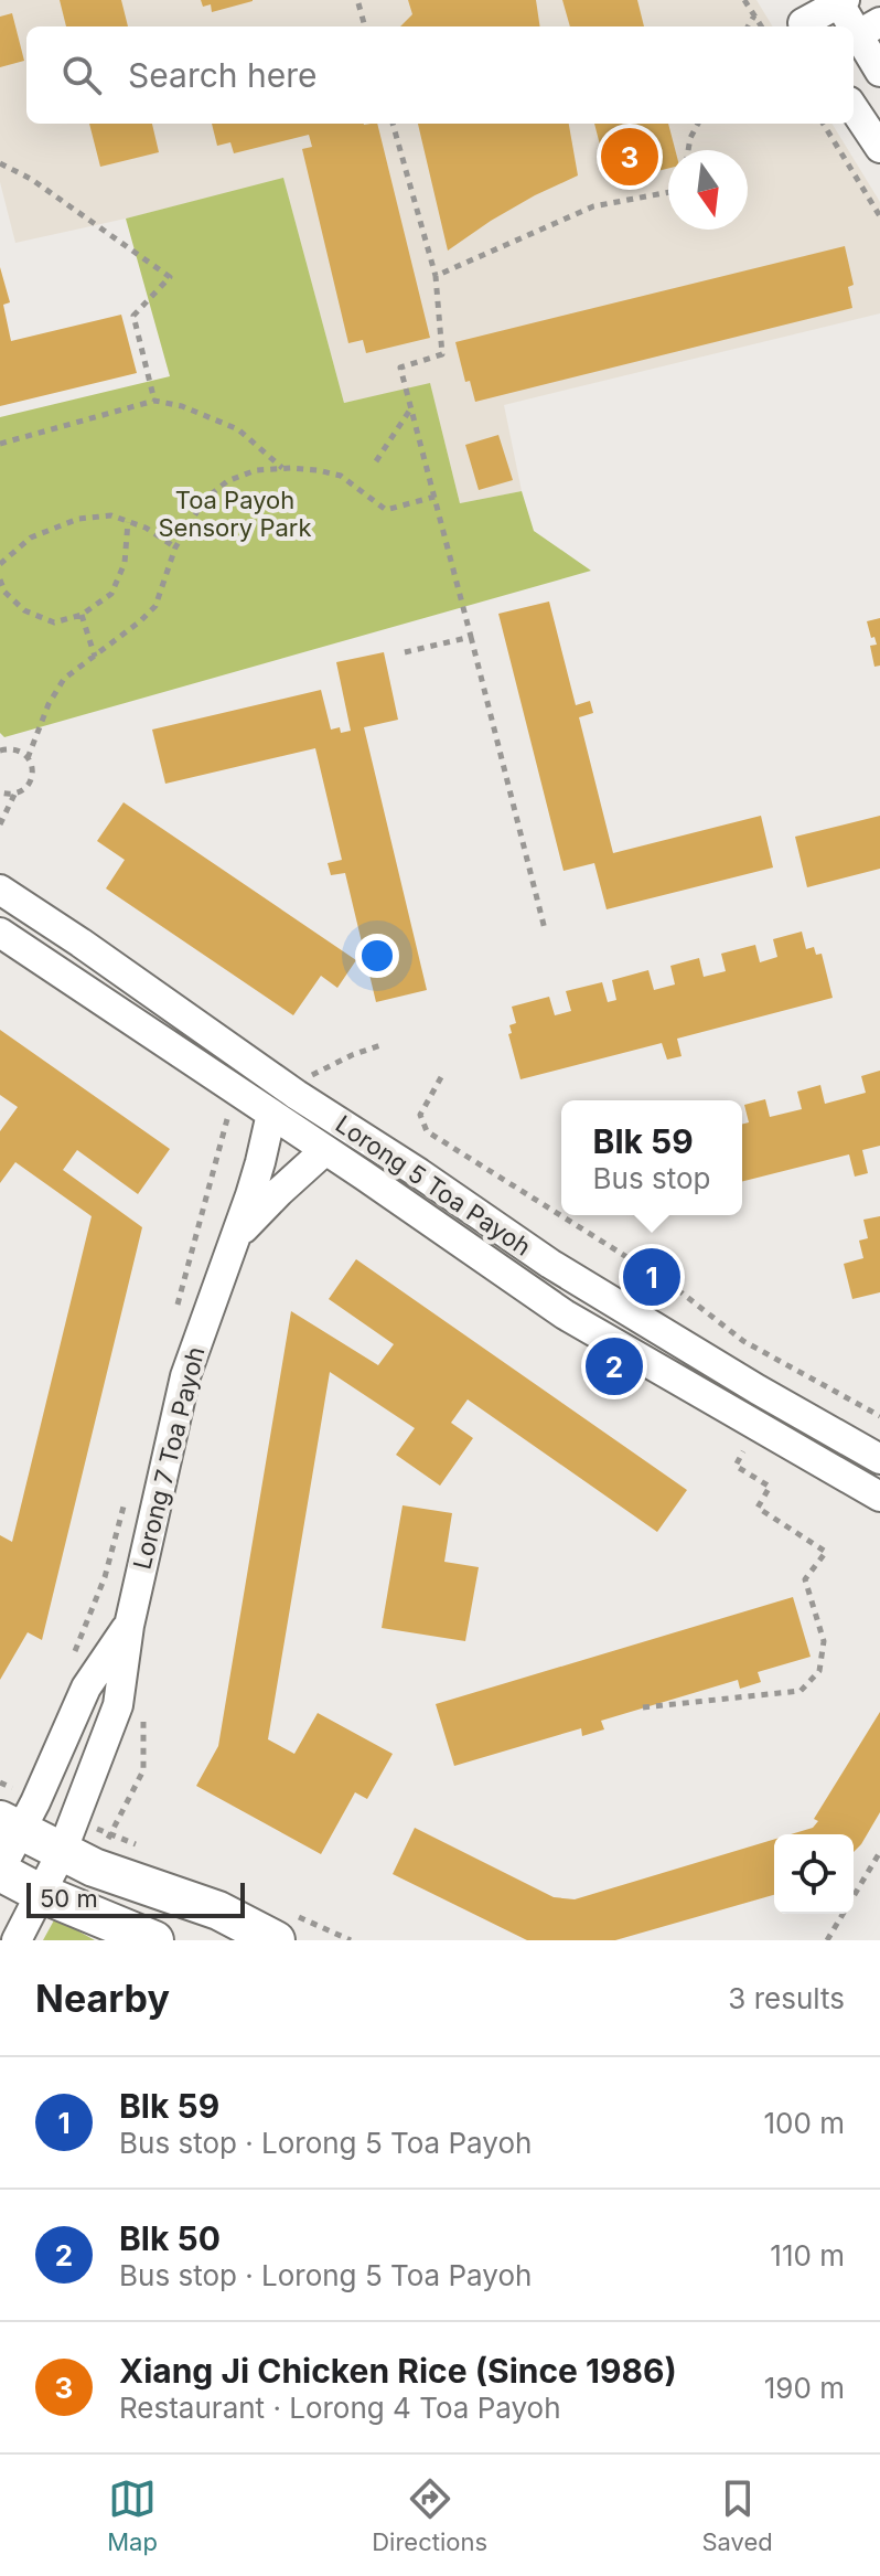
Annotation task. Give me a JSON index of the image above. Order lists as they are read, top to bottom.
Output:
{
  "streets": {
    "street": ["Lorong 5 Toa Payoh", "Lorong 7 Toa Payoh"]
  },
  "crossings": [
    ["Lorong 5 Toa Payoh", "Lorong 7 Toa Payoh"]
  ],
  "parks": ["Toa Payoh Sensory Park"],
  "scale_bar": "50 m",
  "north": "bottom",
  "page": {
    "search": "Search here",
    "pins": ["3", "1", "2"],
    "popup": ["Blk 59", "Bus stop"],
    "scale": "50 m",
    "heading": ["Nearby", "3 results"],
    "list": [
      {
        "mark": "1",
        "name": "Blk 59",
        "note": "Bus stop · Lorong 5 Toa Payoh",
        "value": "100 m"
      },
      {
        "mark": "2",
        "name": "Blk 50",
        "note": "Bus stop · Lorong 5 Toa Payoh",
        "value": "110 m"
      },
      {
        "mark": "3",
        "name": "Xiang Ji Chicken Rice (Since 1986)",
        "note": "Restaurant · Lorong 4 Toa Payoh",
        "value": "190 m"
      }
    ],
    "nav": ["Map", "Directions", "Saved"]
  }
}
